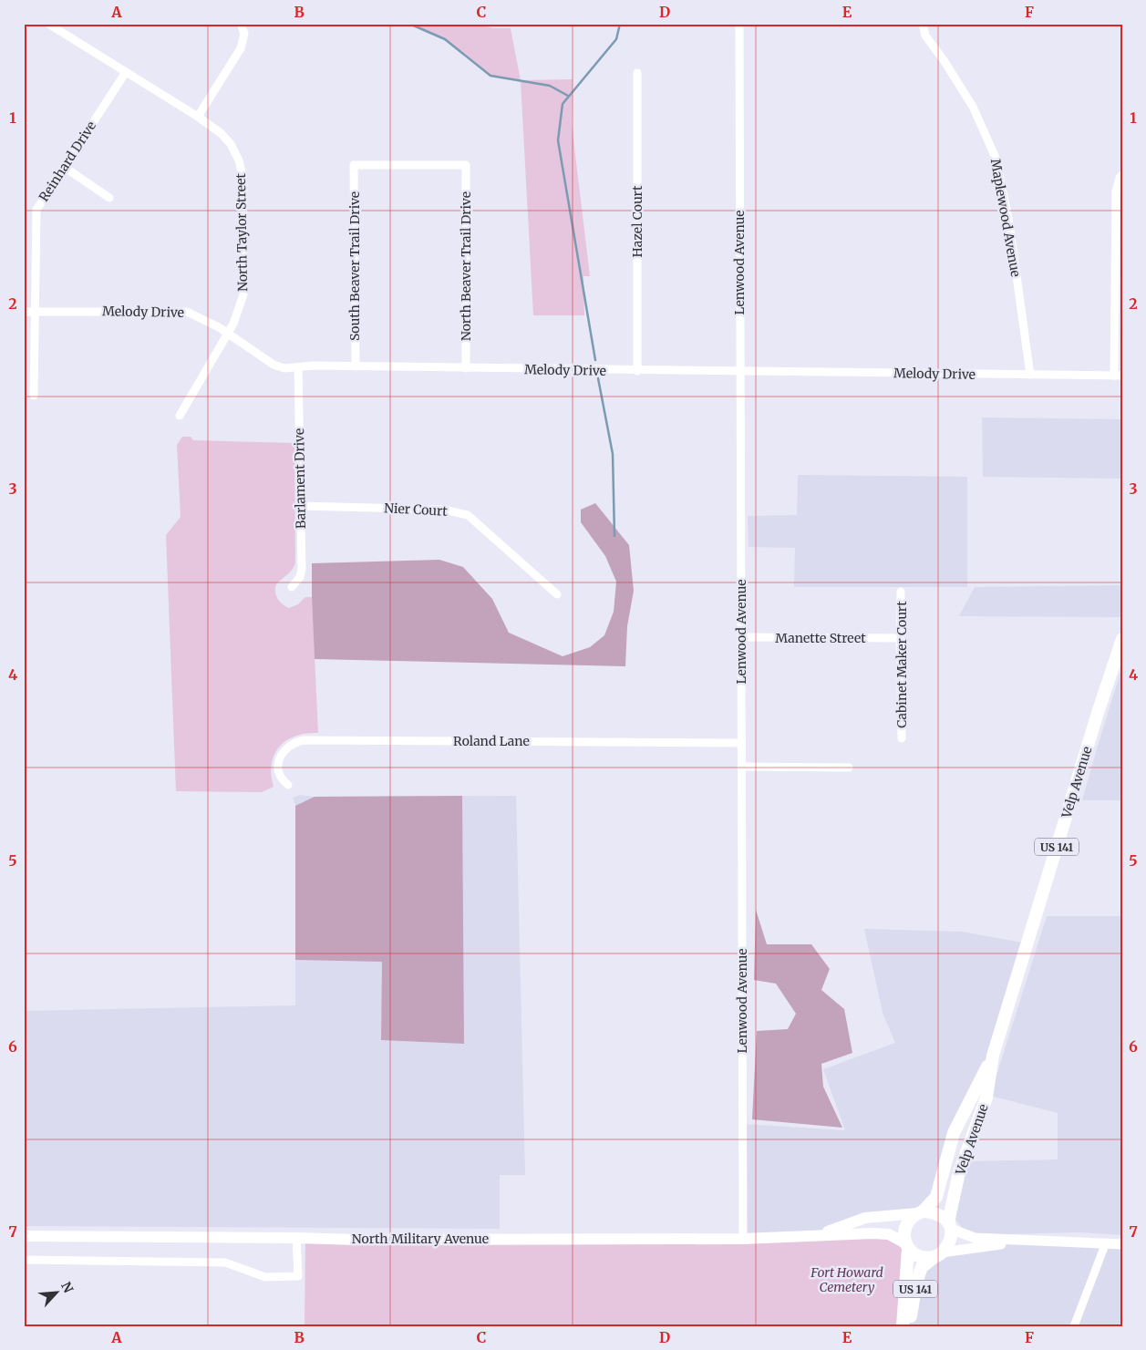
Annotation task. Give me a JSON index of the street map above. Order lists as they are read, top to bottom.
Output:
{
  "streets": {
    "main road": ["Velp Avenue", "US 141", "North Military Avenue"],
    "street": [
      "Reinhard Drive",
      "Maplewood Avenue",
      "Hazel Court",
      "North Taylor Street",
      "Lenwood Avenue",
      "South Beaver Trail Drive",
      "North Beaver Trail Drive",
      "Melody Drive",
      "Barlament Drive",
      "Nier Court",
      "Manette Street",
      "Cabinet Maker Court",
      "Roland Lane"
    ]
  },
  "crossings": [
    ["Reinhard Drive", "North Taylor Street"],
    ["Reinhard Drive", "Melody Drive"],
    ["Maplewood Avenue", "Melody Drive"],
    ["Hazel Court", "Melody Drive"],
    ["North Taylor Street", "Melody Drive"],
    ["Lenwood Avenue", "Melody Drive"],
    ["Lenwood Avenue", "Manette Street"],
    ["Lenwood Avenue", "Roland Lane"],
    ["Lenwood Avenue", "North Military Avenue"],
    ["South Beaver Trail Drive", "North Beaver Trail Drive"],
    ["South Beaver Trail Drive", "Melody Drive"],
    ["North Beaver Trail Drive", "Melody Drive"],
    ["Melody Drive", "Barlament Drive"],
    ["Barlament Drive", "Nier Court"],
    ["Manette Street", "Cabinet Maker Court"],
    ["Velp Avenue", "US 141"],
    ["Velp Avenue", "North Military Avenue"],
    ["US 141", "North Military Avenue"]
  ],
  "parks": ["Fort Howard Cemetery"],
  "north": "top right",
  "grid": {
    "columns": [
      "A",
      "B",
      "C",
      "D",
      "E",
      "F"
    ],
    "rows": [
      "1",
      "2",
      "3",
      "4",
      "5",
      "6",
      "7"
    ]
  }
}
